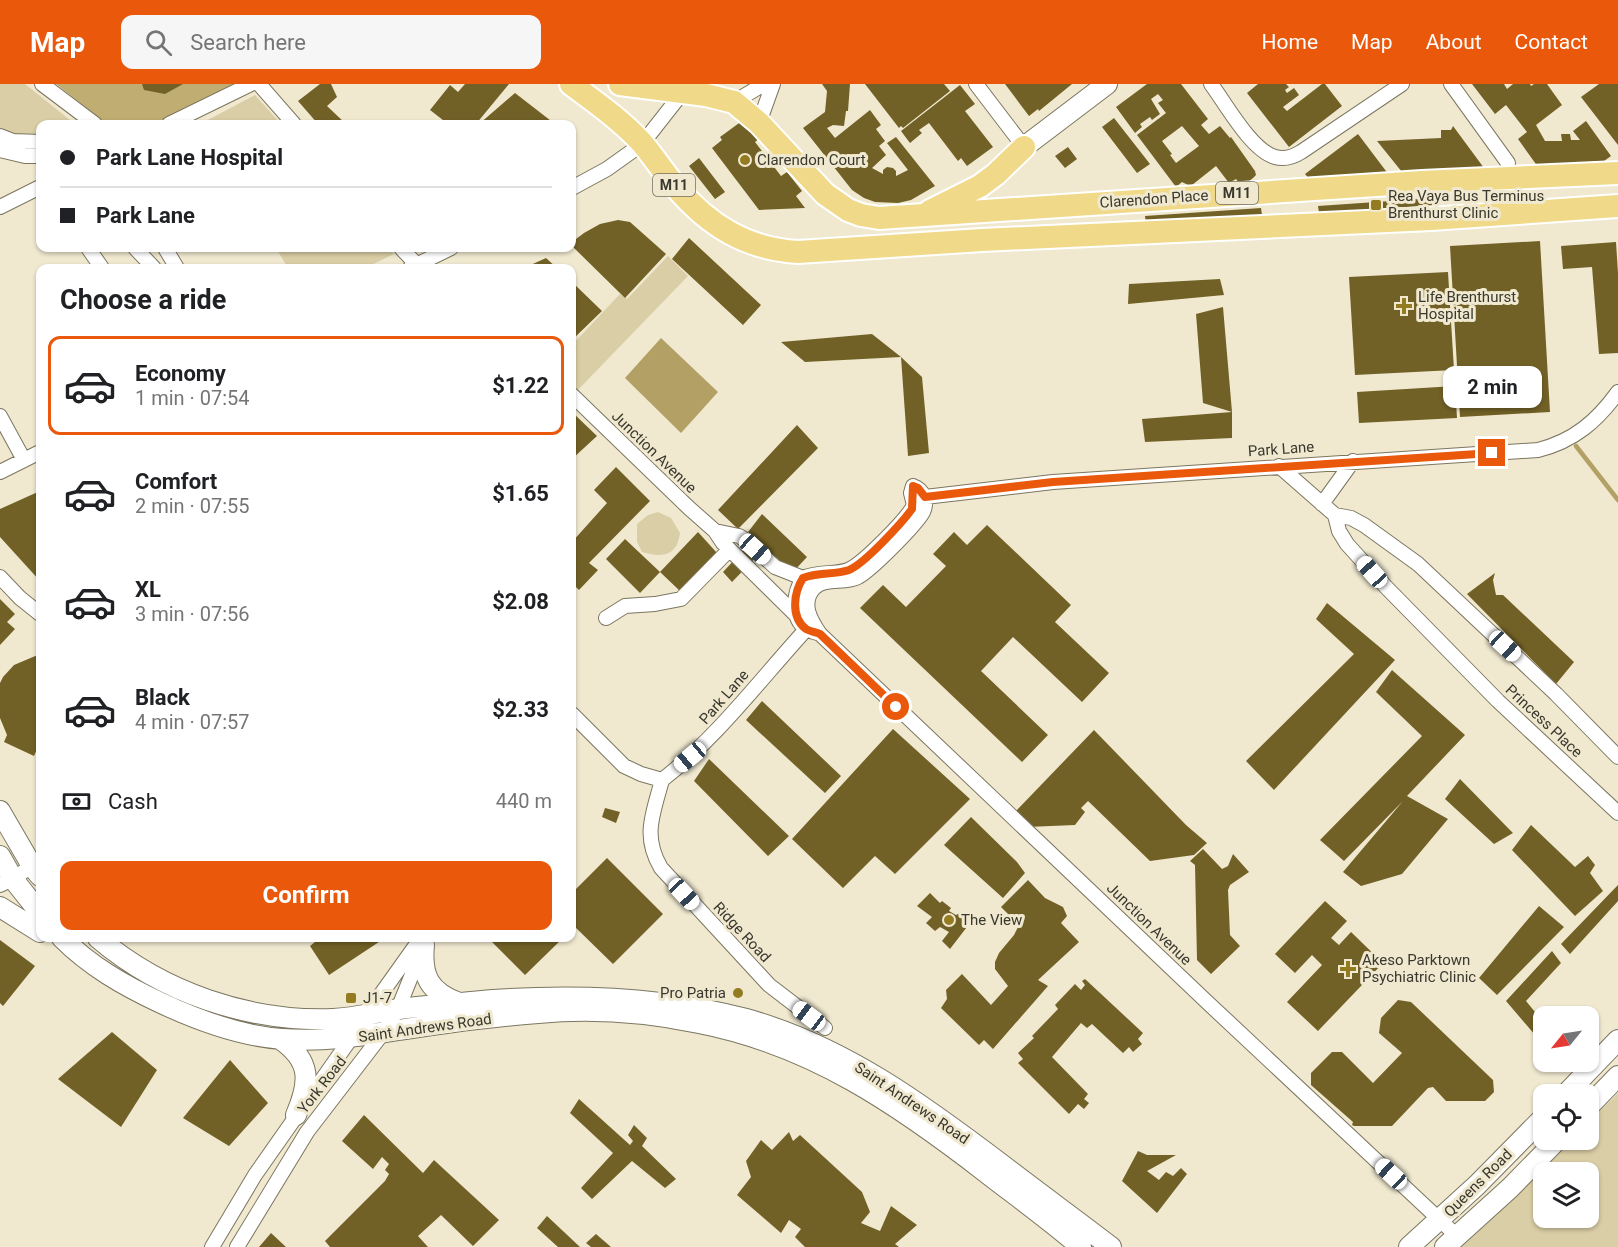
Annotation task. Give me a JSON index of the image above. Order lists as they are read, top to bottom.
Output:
{
  "streets": {
    "main road": [
      "M11",
      "Clarendon Place",
      "Saint Andrews Road",
      "Queens Road"
    ],
    "street": [
      "Park Lane",
      "Junction Avenue",
      "Princess Place",
      "Ridge Road",
      "York Road"
    ]
  },
  "crossings": [
    ["M11", "Clarendon Place"],
    ["Park Lane", "Junction Avenue"],
    ["Park Lane", "Princess Place"],
    ["Park Lane", "Ridge Road"],
    ["Junction Avenue", "Queens Road"],
    ["Saint Andrews Road", "York Road"]
  ],
  "places": {
    "other": ["Clarendon Court", "The View", "Pro Patria"],
    "transit": ["Rea Vaya Bus Terminus Brenthurst Clinic", "J1-7"],
    "health": ["Life Brenthurst Hospital", "Akeso Parktown Psychiatric Clinic"]
  },
  "north": "bottom left",
  "page": {
    "header": "Map",
    "search": "Search here",
    "nav": [
      "Home",
      "Map",
      "About",
      "Contact"
    ],
    "banner": ["Park Lane Hospital", "Park Lane"],
    "heading": "Choose a ride",
    "list": [
      {
        "name": "Economy",
        "note": "1 min · 07:54",
        "value": "$1.22"
      },
      {
        "name": "Comfort",
        "note": "2 min · 07:55",
        "value": "$1.65"
      },
      {
        "name": "XL",
        "note": "3 min · 07:56",
        "value": "$2.08"
      },
      {
        "name": "Black",
        "note": "4 min · 07:57",
        "value": "$2.33"
      }
    ],
    "bubble": "2 min",
    "pay": ["Cash", "440 m"],
    "buttons": "Confirm"
  }
}
